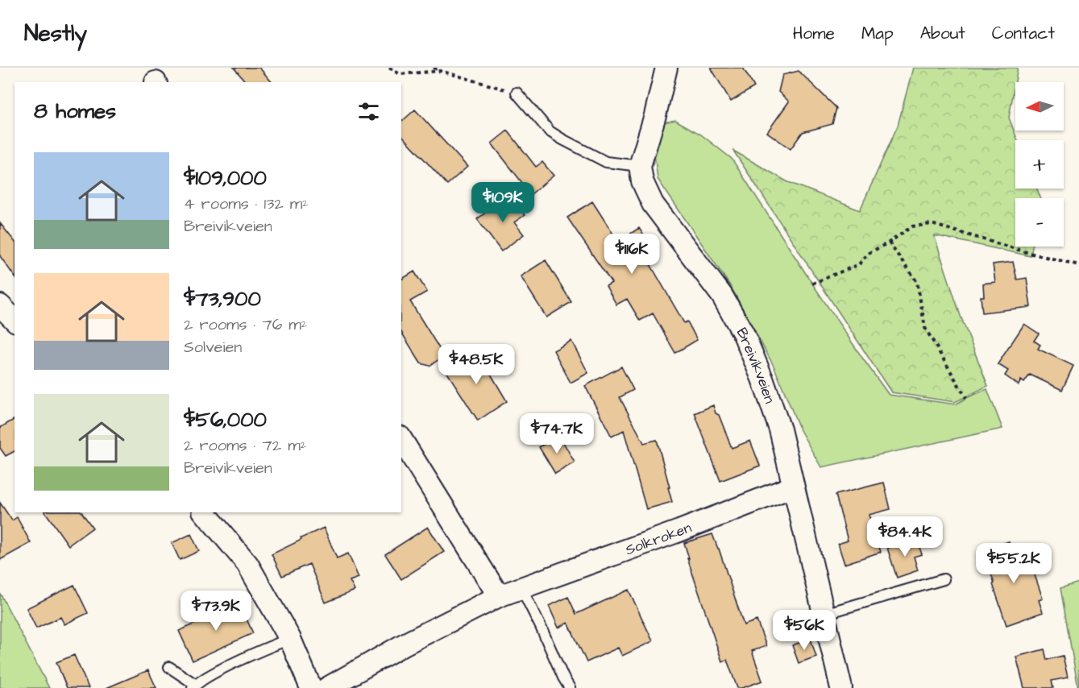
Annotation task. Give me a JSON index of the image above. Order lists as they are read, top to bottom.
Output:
{
  "streets": {
    "street": ["Breivikveien", "Solkroken"]
  },
  "crossings": [
    ["Breivikveien", "Solkroken"]
  ],
  "north": "left",
  "page": {
    "header": "Nestly",
    "nav": [
      "Home",
      "Map",
      "About",
      "Contact"
    ],
    "map_buttons": ["+", "−"],
    "heading": "8 homes",
    "list": [
      {
        "name": "$109,000",
        "note": "4 rooms · 132 m² · Breivikveien"
      },
      {
        "name": "$73,900",
        "note": "2 rooms · 76 m² · Solveien"
      },
      {
        "name": "$56,000",
        "note": "2 rooms · 72 m² · Breivikveien"
      }
    ],
    "price": [
      "$109K",
      "$116K",
      "$48.5K",
      "$74.7K",
      "$84.4K",
      "$55.2K",
      "$73.9K",
      "$56K"
    ]
  }
}
